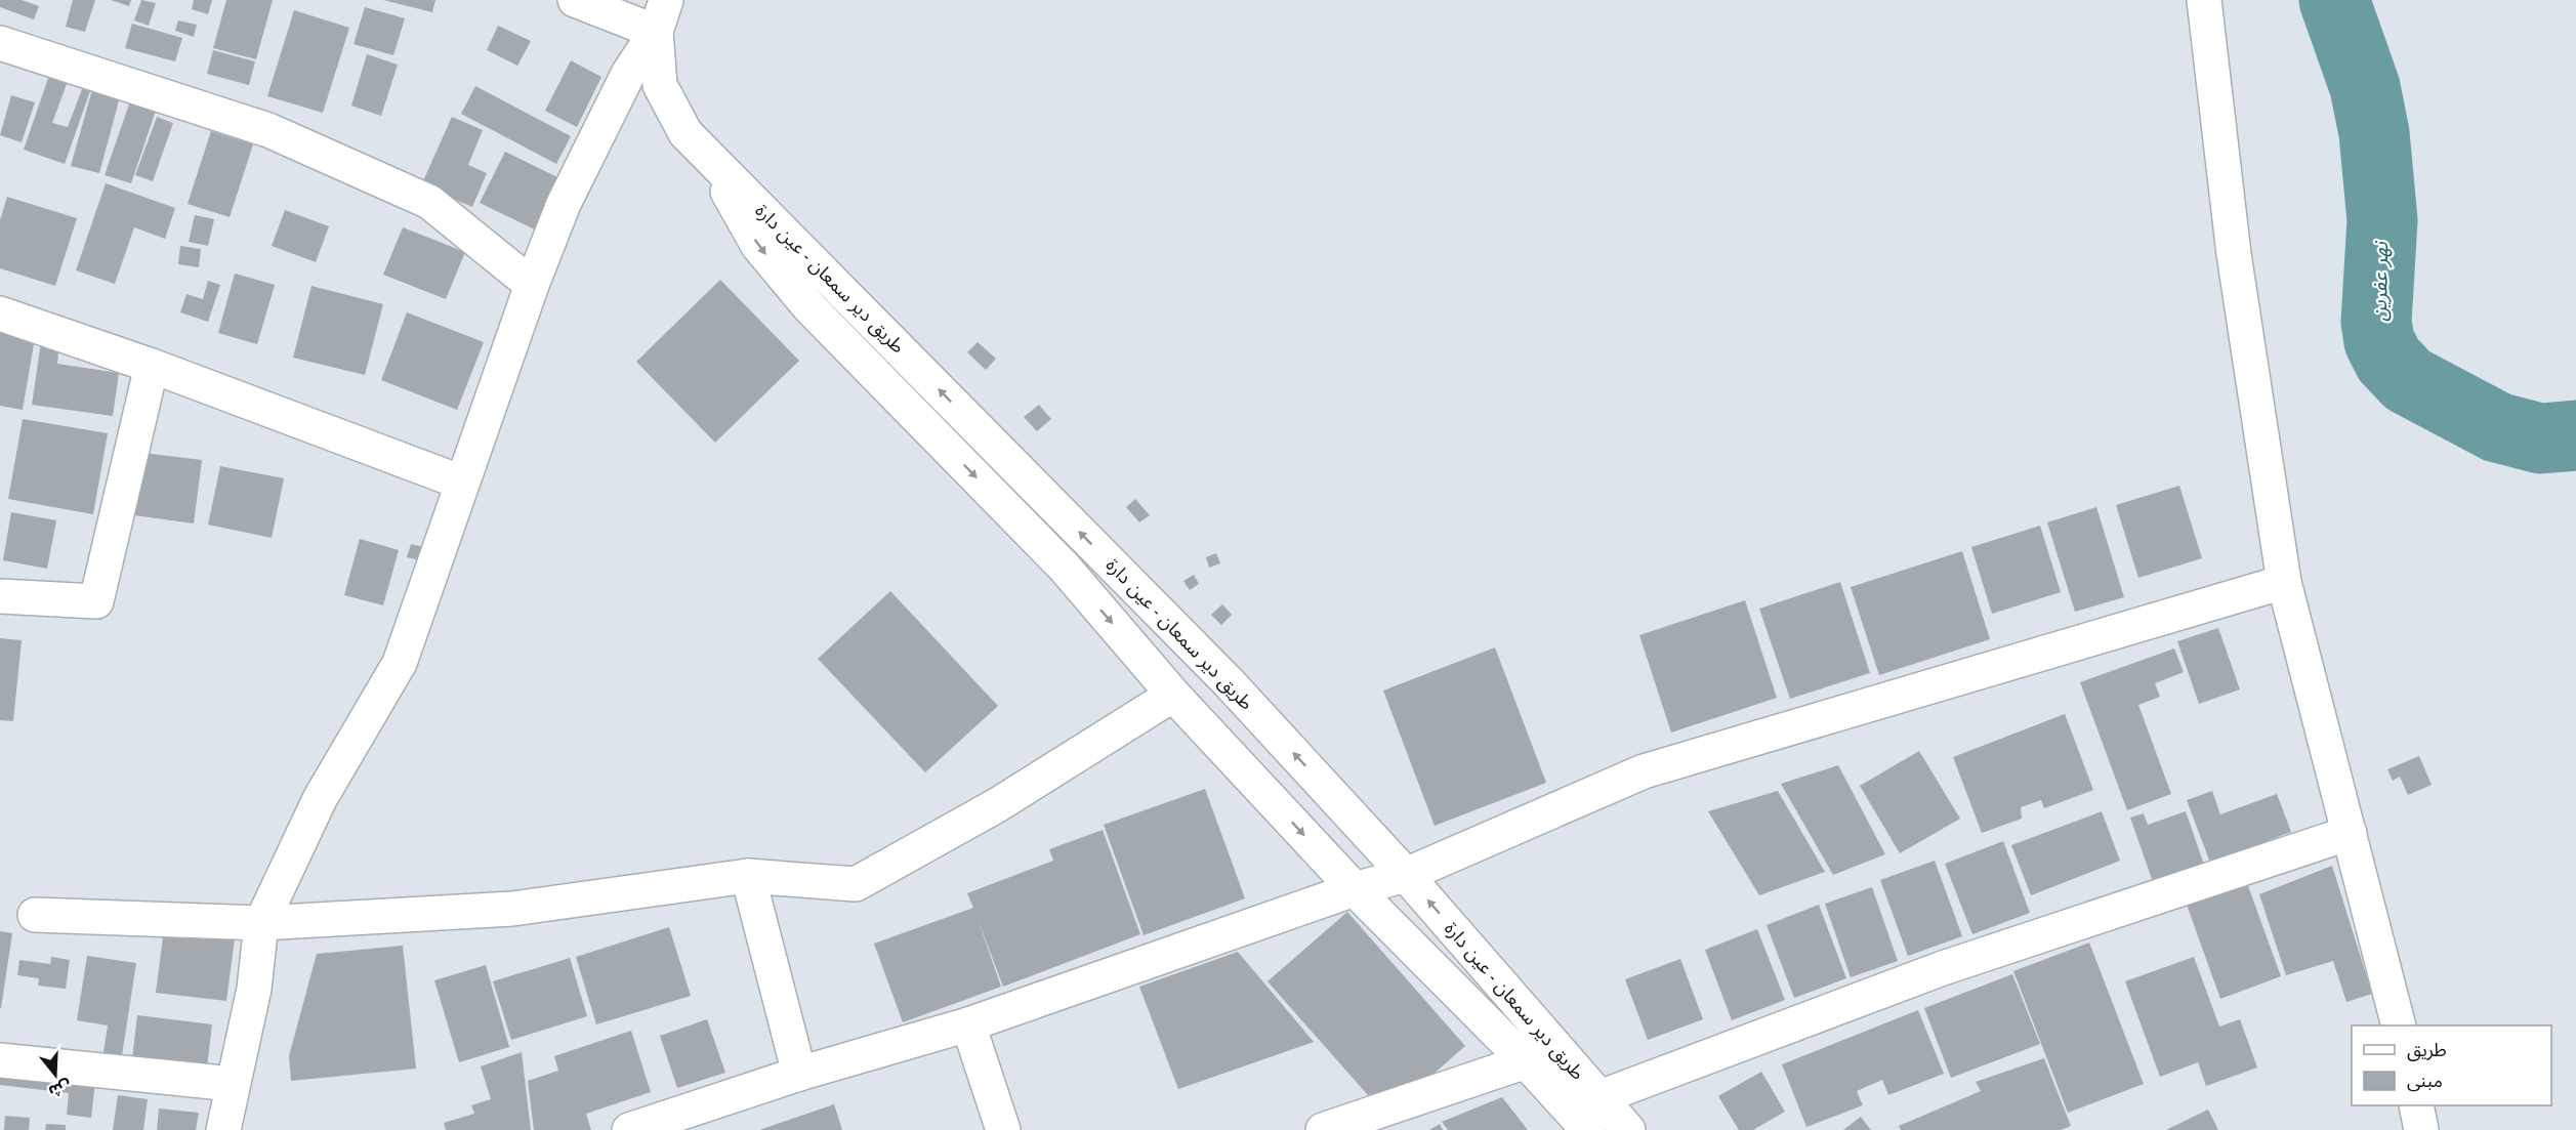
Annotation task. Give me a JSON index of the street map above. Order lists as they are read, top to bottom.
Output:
{
  "streets": {
    "street": ["طريق دير سمعان - عين دارة"]
  },
  "water": ["نهر عفرين"],
  "legend": ["طريق", "مبنى"],
  "north": "bottom"
}
